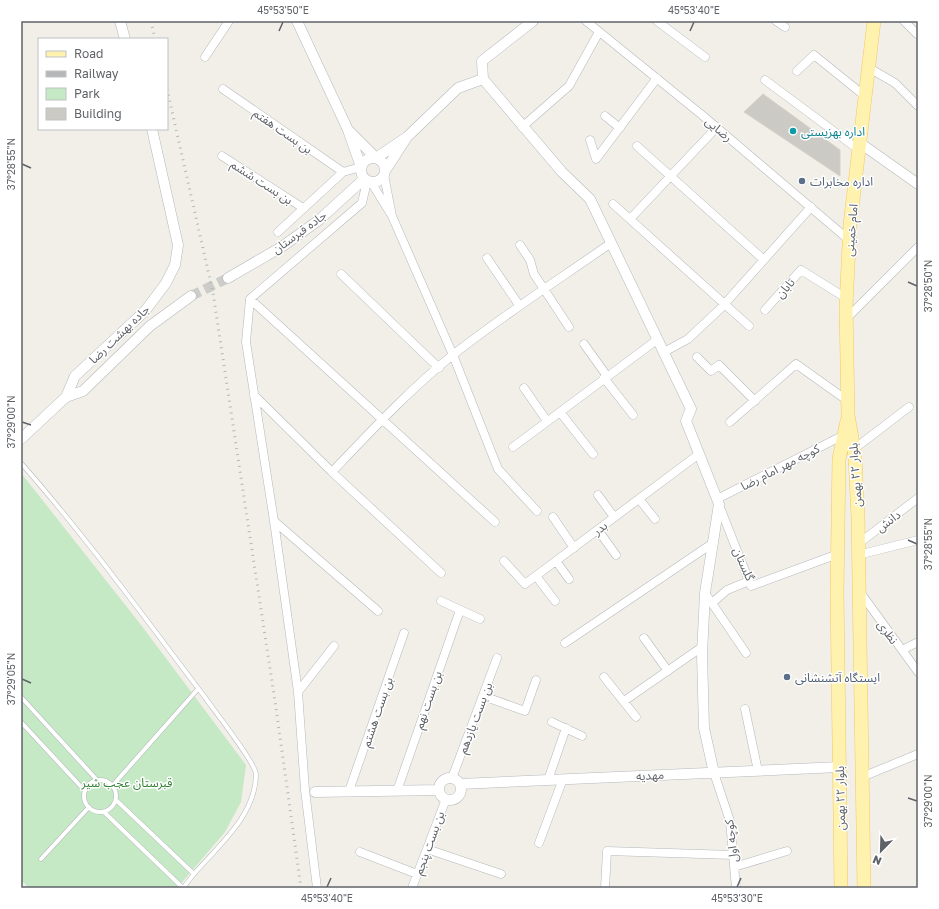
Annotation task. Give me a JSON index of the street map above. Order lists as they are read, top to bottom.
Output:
{
  "streets": {
    "main road": ["امام خمینی", "بلوار ۲۲ بهمن"],
    "street": [
      "رضایی",
      "بن بست هفتم",
      "بن بست ششم",
      "جاده قبرستان",
      "تابان",
      "جاده بهشت رضا",
      "کوچه مهر امام رضا",
      "دانش",
      "بدر",
      "گلستان",
      "نظری",
      "بن بست نهم",
      "بن بست هشتم",
      "بن بست یازدهم",
      "مهدیه",
      "کوچه اول",
      "بن بست پنجم"
    ]
  },
  "crossings": [
    ["رضایی", "امام خمینی"],
    ["امام خمینی", "تابان"],
    ["امام خمینی", "بلوار ۲۲ بهمن"],
    ["کوچه مهر امام رضا", "بلوار ۲۲ بهمن"],
    ["کوچه مهر امام رضا", "گلستان"],
    ["بلوار ۲۲ بهمن", "دانش"],
    ["بلوار ۲۲ بهمن", "گلستان"],
    ["بلوار ۲۲ بهمن", "نظری"],
    ["بلوار ۲۲ بهمن", "مهدیه"],
    ["بن بست یازدهم", "مهدیه"],
    ["بن بست یازدهم", "بن بست پنجم"],
    ["مهدیه", "کوچه اول"],
    ["مهدیه", "بن بست پنجم"]
  ],
  "parks": ["قبرستان عجب شیر"],
  "places": ["اداره بهزیستی", "اداره مخابرات", "ایستگاه آتشنشانی"],
  "legend": [
    "Road",
    "Railway",
    "Park",
    "Building"
  ],
  "north": "bottom left",
  "coordinates": [
    "45°53'50\"E",
    "45°53'40\"E",
    "37°28'55\"N",
    "37°28'50\"N",
    "37°29'00\"N",
    "37°29'05\"N",
    "45°53'30\"E"
  ]
}
